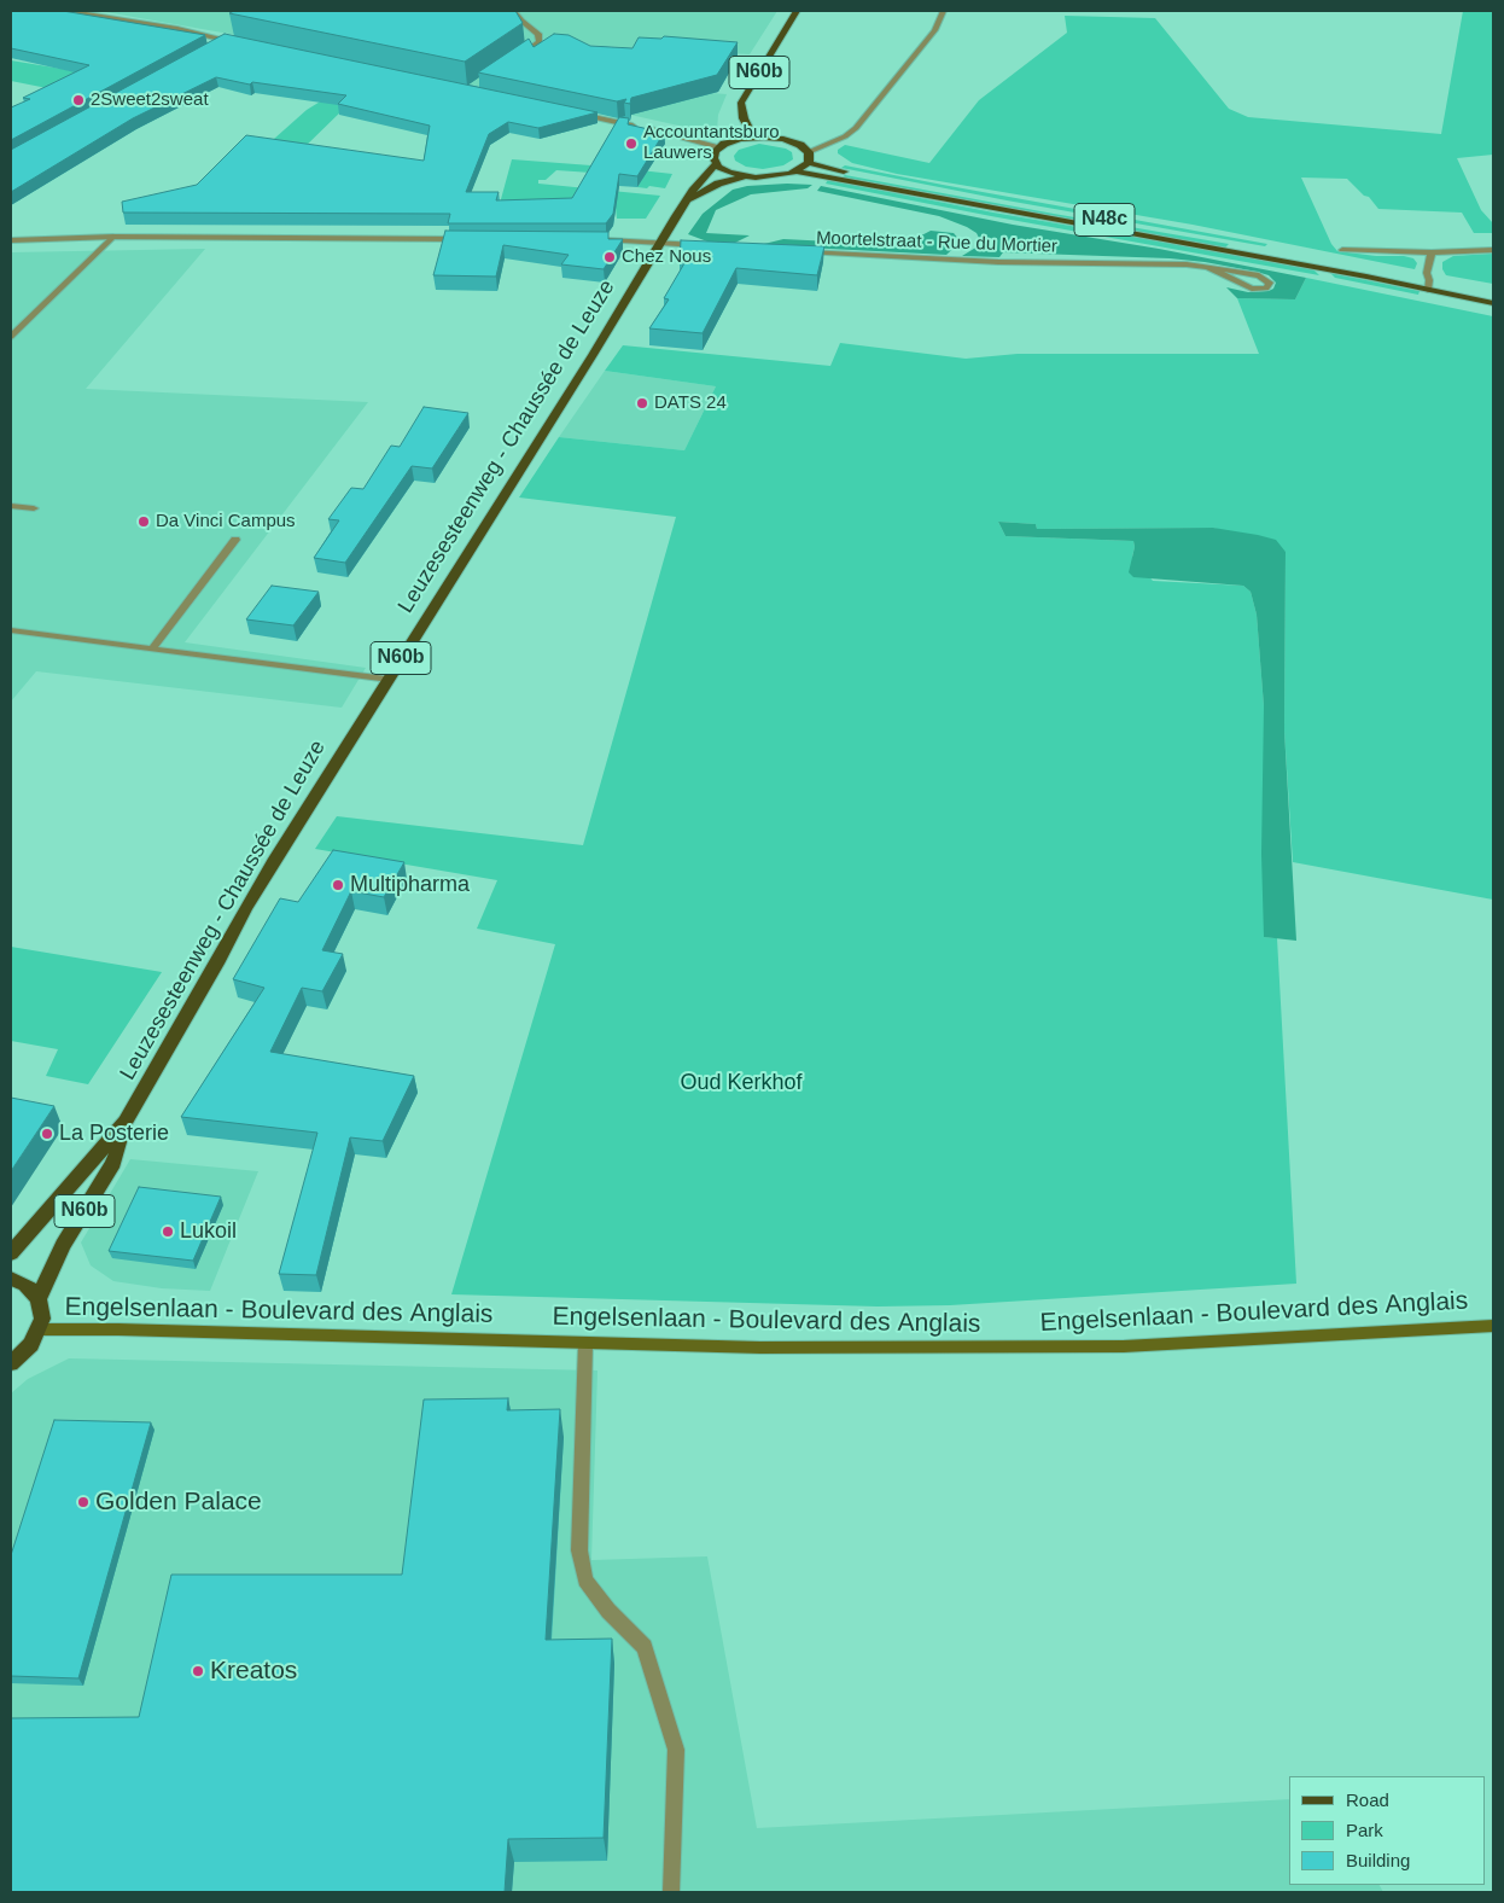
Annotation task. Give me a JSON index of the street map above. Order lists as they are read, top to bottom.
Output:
{
  "streets": {
    "main road": [
      "N60b",
      "N48c",
      "Leuzesesteenweg - Chaussée de Leuze",
      "Engelsenlaan - Boulevard des Anglais"
    ],
    "street": ["Moortelstraat - Rue du Mortier"]
  },
  "crossings": [
    ["N60b", "N48c"],
    ["N60b", "Leuzesesteenweg - Chaussée de Leuze"],
    ["N60b", "Engelsenlaan - Boulevard des Anglais"]
  ],
  "parks": ["Oud Kerkhof"],
  "places": [
    "2Sweet2sweat",
    "Accountantsburo Lauwers",
    "Chez Nous",
    "DATS 24",
    "Da Vinci Campus",
    "Multipharma",
    "La Posterie",
    "Lukoil",
    "Golden Palace",
    "Kreatos"
  ],
  "legend": ["Road", "Park", "Building"]
}
